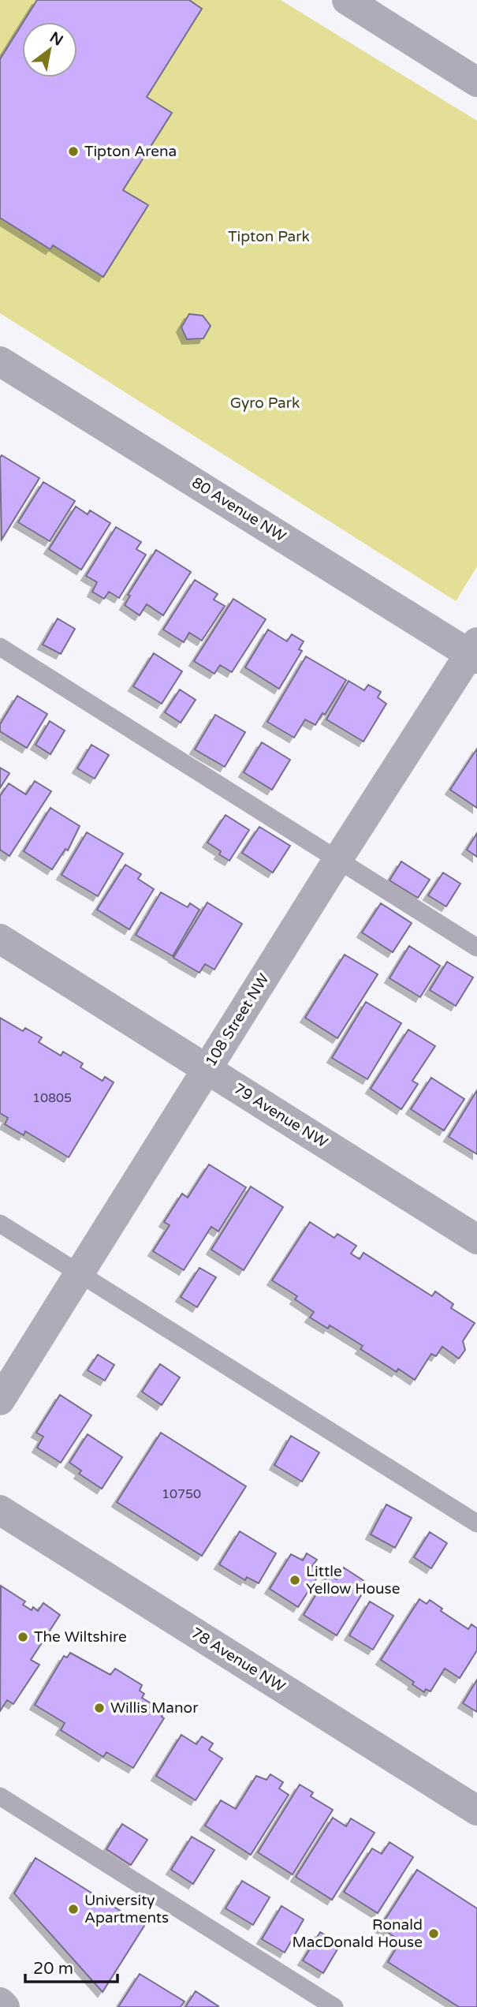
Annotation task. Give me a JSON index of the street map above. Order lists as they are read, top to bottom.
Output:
{
  "streets": {
    "street": [
      "80 Avenue NW",
      "108 Street NW",
      "79 Avenue NW",
      "78 Avenue NW"
    ]
  },
  "crossings": [
    ["80 Avenue NW", "108 Street NW"],
    ["108 Street NW", "79 Avenue NW"]
  ],
  "parks": ["Tipton Park", "Gyro Park"],
  "places": [
    "Tipton Arena",
    "Little Yellow House",
    "The Wiltshire",
    "Willis Manor",
    "University Apartments",
    "Ronald MacDonald House"
  ],
  "house_numbers": ["10805", "10750"],
  "scale_bar": "20 m",
  "north": "top right"
}
